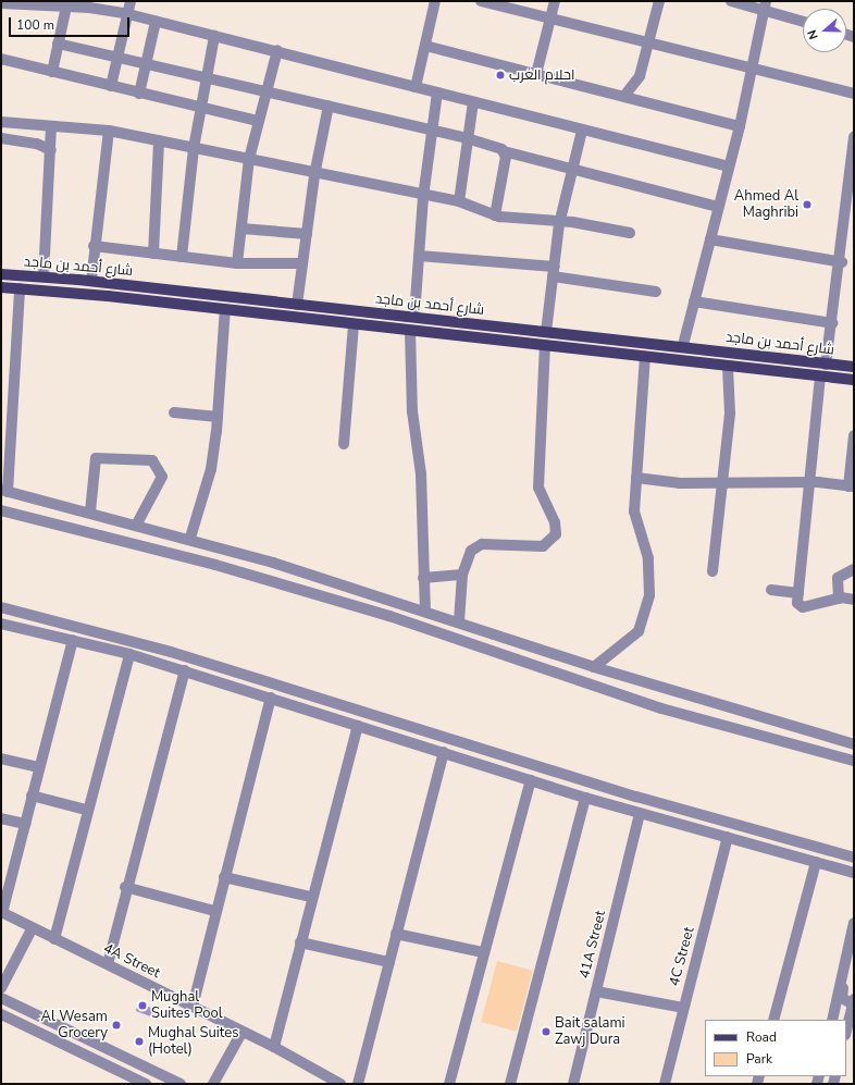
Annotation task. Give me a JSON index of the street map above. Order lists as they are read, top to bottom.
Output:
{
  "streets": {
    "main road": ["شارع أحمد بن ماجد"],
    "street": ["41A Street", "4C Street", "4A Street"]
  },
  "places": [
    "احلام العرب",
    "Ahmed Al Maghribi",
    "Mughal Suites Pool",
    "Al Wesam Grocery",
    "Bait salami Zawj Dura",
    "Mughal Suites (Hotel)"
  ],
  "legend": ["Road", "Park"],
  "scale_bar": "100 m",
  "north": "left"
}
